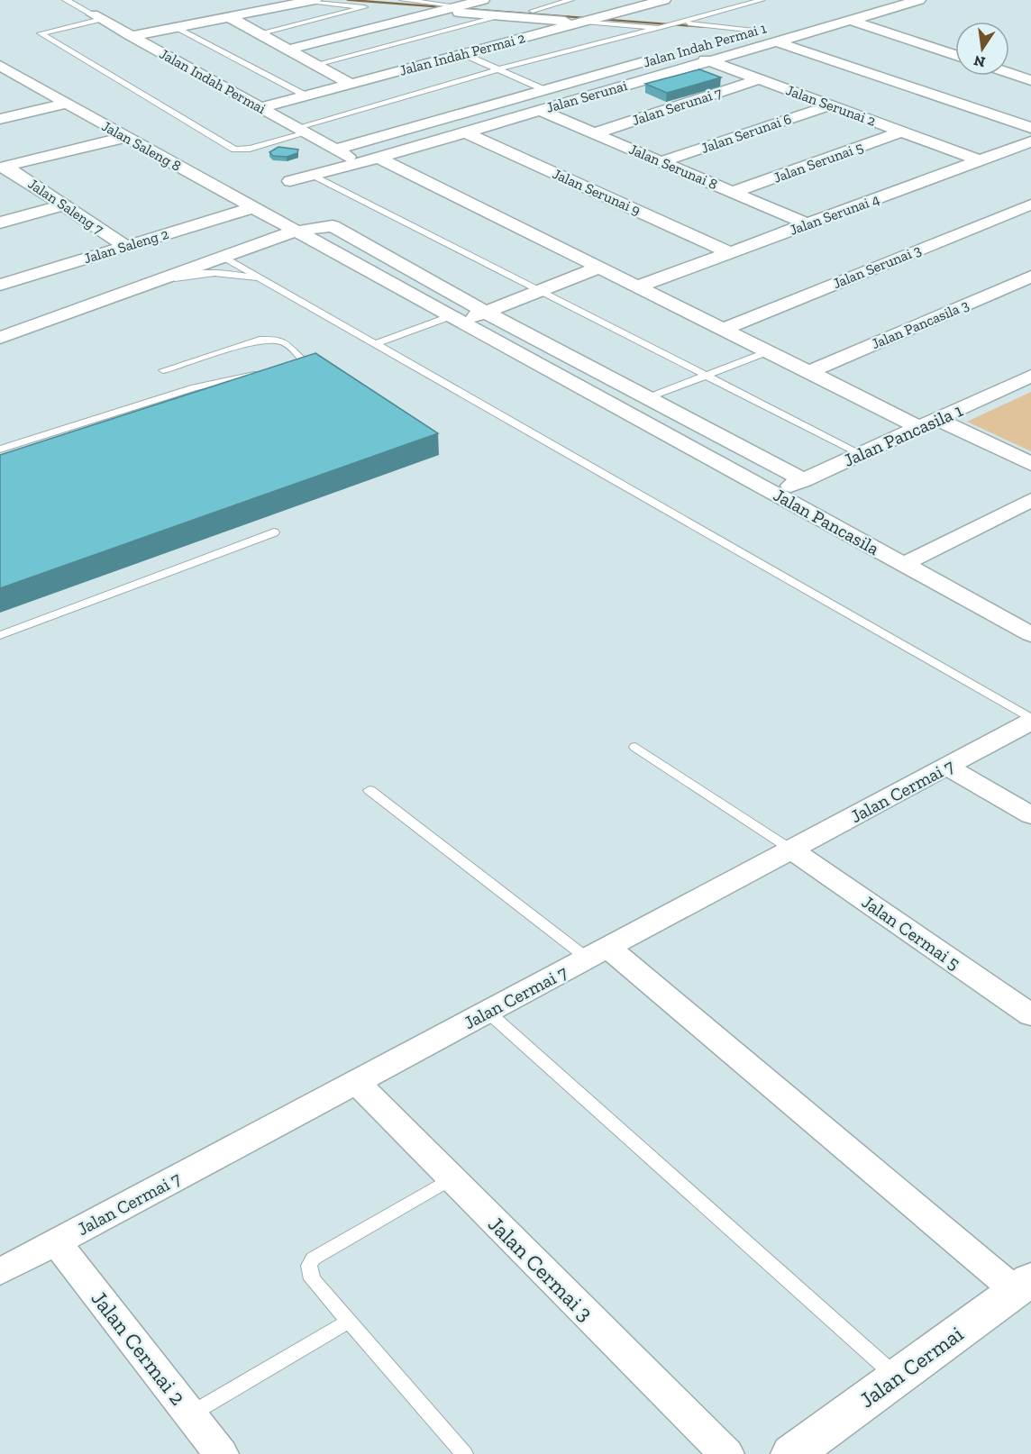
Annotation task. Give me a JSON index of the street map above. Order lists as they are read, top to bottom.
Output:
{
  "streets": {
    "street": [
      "Jalan Indah Permai 1",
      "Jalan Indah Permai 2",
      "Jalan Indah Permai",
      "Jalan Serunai",
      "Jalan Serunai 2",
      "Jalan Serunai 7",
      "Jalan Serunai 6",
      "Jalan Saleng 8",
      "Jalan Serunai 5",
      "Jalan Serunai 8",
      "Jalan Serunai 9",
      "Jalan Saleng 7",
      "Jalan Serunai 4",
      "Jalan Saleng 2",
      "Jalan Serunai 3",
      "Jalan Pancasila 3",
      "Jalan Pancasila 1",
      "Jalan Pancasila",
      "Jalan Cermai 7",
      "Jalan Cermai 5",
      "Jalan Cermai 3",
      "Jalan Cermai 2",
      "Jalan Cermai"
    ]
  },
  "crossings": [
    ["Jalan Indah Permai 1", "Jalan Indah Permai"],
    ["Jalan Indah Permai 2", "Jalan Indah Permai"],
    ["Jalan Indah Permai", "Jalan Serunai"],
    ["Jalan Serunai", "Jalan Serunai 2"],
    ["Jalan Serunai", "Jalan Serunai 8"],
    ["Jalan Serunai", "Jalan Serunai 9"],
    ["Jalan Serunai 2", "Jalan Serunai 7"],
    ["Jalan Serunai 2", "Jalan Serunai 6"],
    ["Jalan Serunai 2", "Jalan Serunai 5"],
    ["Jalan Serunai 2", "Jalan Serunai 4"],
    ["Jalan Serunai 7", "Jalan Serunai 8"],
    ["Jalan Serunai 6", "Jalan Serunai 8"],
    ["Jalan Saleng 8", "Jalan Saleng 2"],
    ["Jalan Saleng 8", "Jalan Pancasila"],
    ["Jalan Serunai 5", "Jalan Serunai 8"],
    ["Jalan Serunai 8", "Jalan Serunai 4"],
    ["Jalan Serunai 9", "Jalan Serunai 4"],
    ["Jalan Saleng 7", "Jalan Saleng 2"],
    ["Jalan Pancasila 1", "Jalan Pancasila"],
    ["Jalan Cermai 7", "Jalan Cermai 5"],
    ["Jalan Cermai 7", "Jalan Cermai 3"],
    ["Jalan Cermai 7", "Jalan Cermai 2"]
  ],
  "north": "bottom"
}
